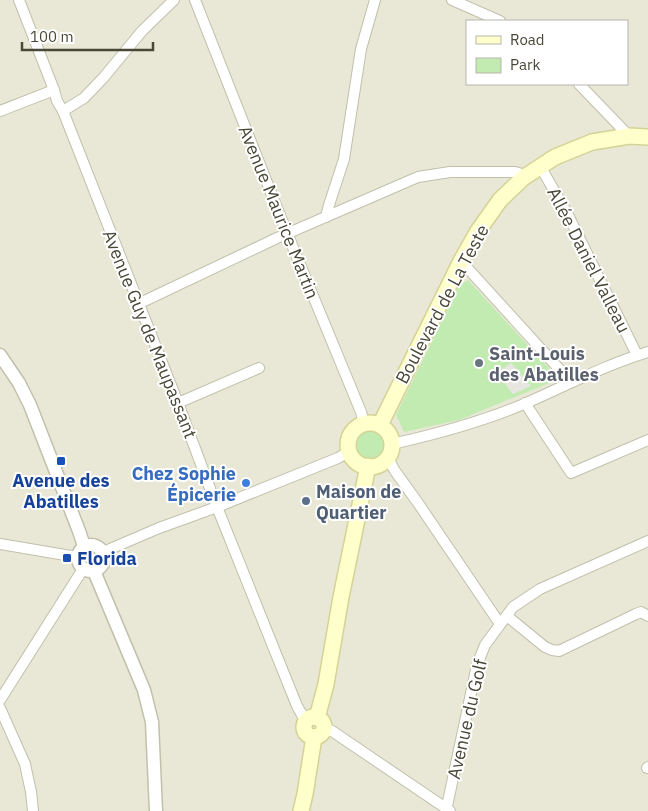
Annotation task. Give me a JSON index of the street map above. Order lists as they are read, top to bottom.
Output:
{
  "streets": {
    "main road": ["Boulevard de La Teste"],
    "street": [
      "Avenue Maurice Martin",
      "Allée Daniel Valleau",
      "Avenue Guy de Maupassant",
      "Avenue du Golf"
    ]
  },
  "crossings": [
    ["Avenue Maurice Martin", "Boulevard de La Teste"],
    ["Allée Daniel Valleau", "Boulevard de La Teste"]
  ],
  "places": {
    "other": ["Saint-Louis des Abatilles", "Chez Sophie Épicerie", "Maison de Quartier"],
    "transit": ["Avenue des Abatilles", "Florida"]
  },
  "legend": ["Road", "Park"],
  "scale_bar": "100 m"
}
